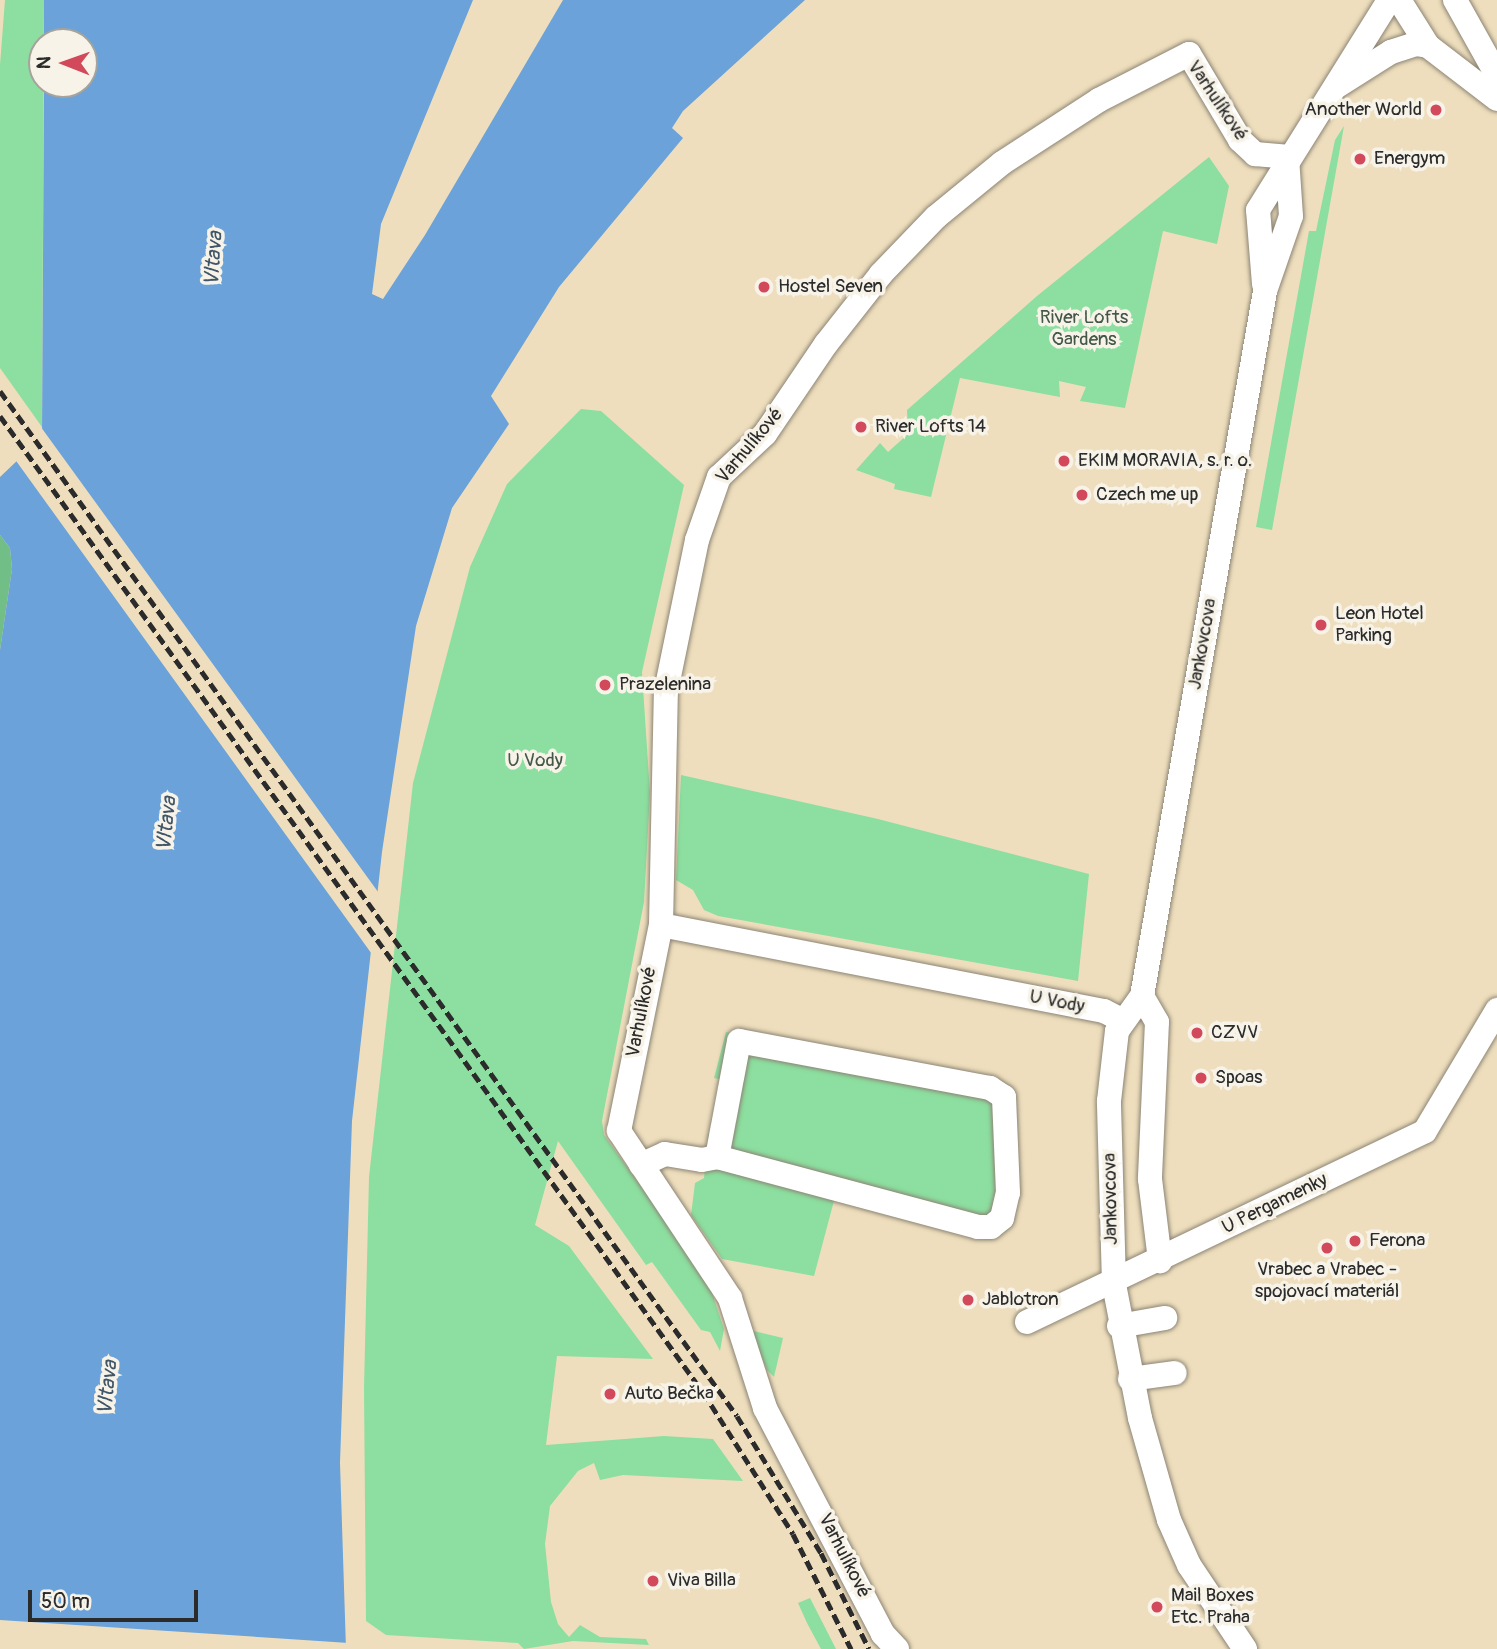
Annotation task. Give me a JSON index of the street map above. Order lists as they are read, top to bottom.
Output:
{
  "streets": {
    "street": [
      "Varhulíkové",
      "Jankovcova",
      "U Vody",
      "U Pergamenky"
    ]
  },
  "crossings": [
    ["Varhulíkové", "Jankovcova"],
    ["Varhulíkové", "U Vody"],
    ["Jankovcova", "U Vody"],
    ["Jankovcova", "U Pergamenky"]
  ],
  "water": ["Vltava"],
  "parks": ["River Lofts Gardens", "U Vody"],
  "places": [
    "Another World",
    "Energym",
    "Hostel Seven",
    "River Lofts 14",
    "EKIM MORAVIA, s. r. o.",
    "Czech me up",
    "Leon Hotel Parking",
    "Prazelenina",
    "CZVV",
    "Spoas",
    "Ferona",
    "Vrabec a Vrabec - spojovací materiál",
    "Jablotron",
    "Auto Bečka",
    "Viva Billa",
    "Mail Boxes Etc. Praha"
  ],
  "scale_bar": "50 m",
  "north": "left"
}
